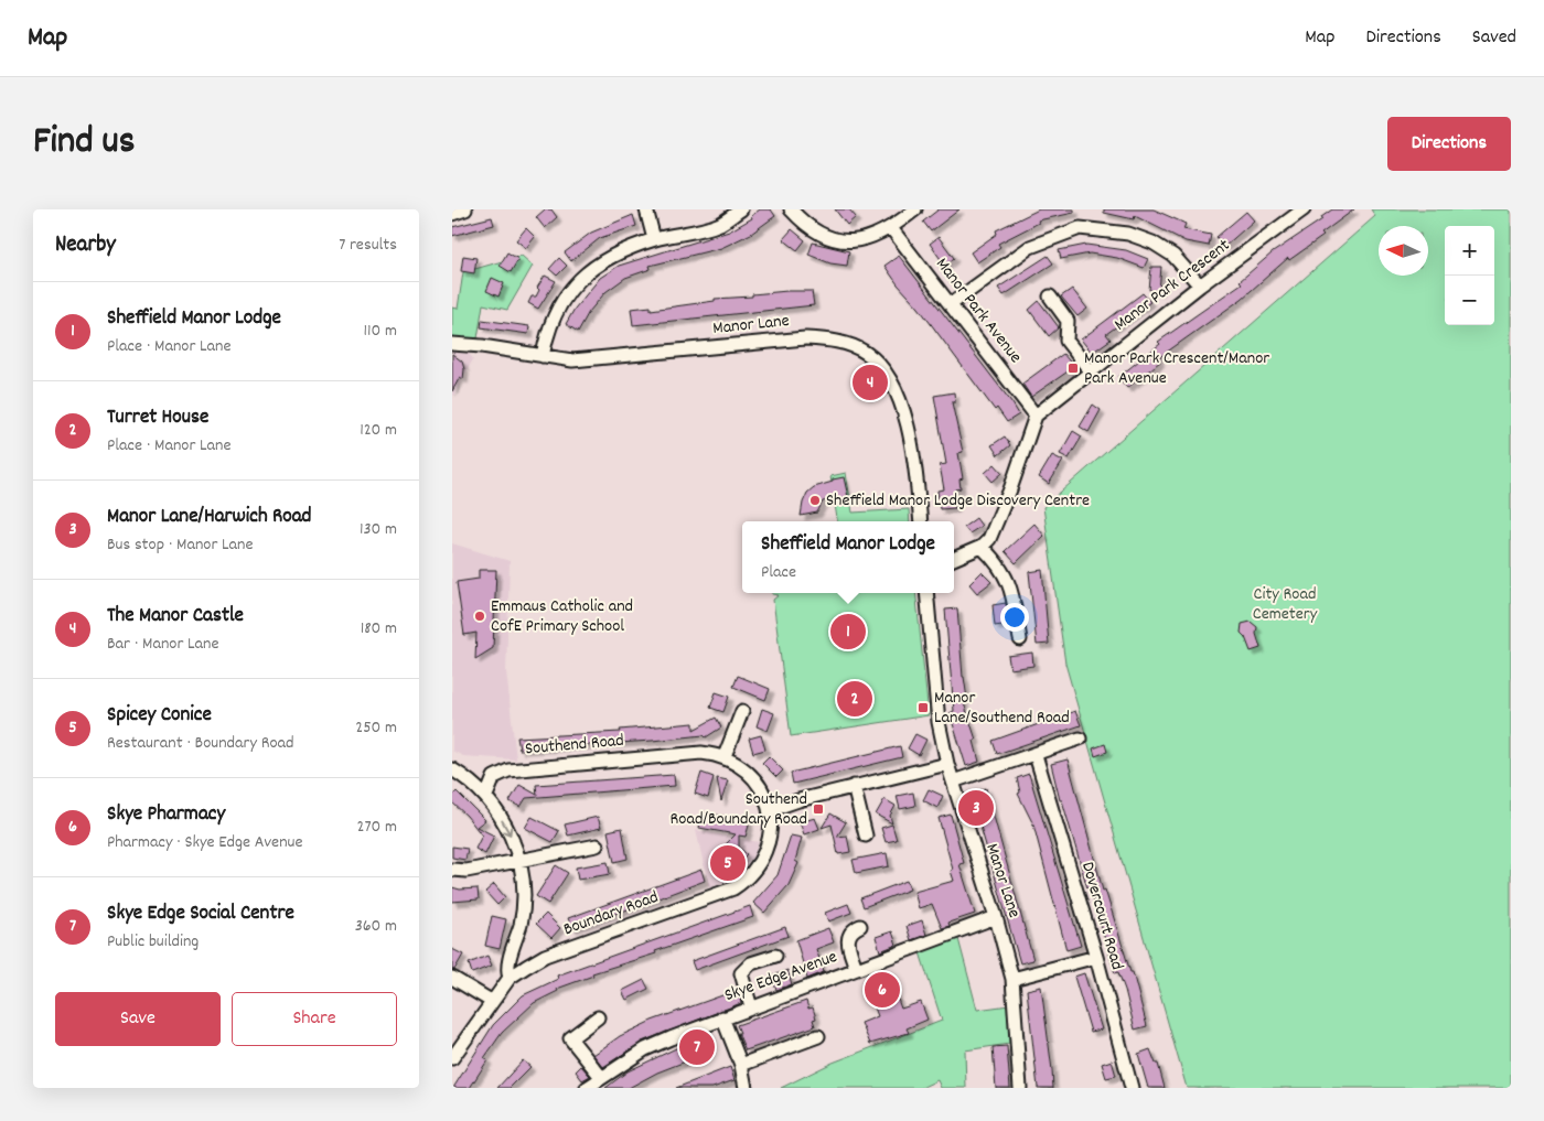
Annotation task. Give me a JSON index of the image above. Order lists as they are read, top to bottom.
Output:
{
  "streets": {
    "street": [
      "Manor Park Crescent",
      "Manor Park Avenue",
      "Manor Lane",
      "Southend Road",
      "Boundary Road",
      "Dovercourt Road",
      "Skye Edge Avenue"
    ]
  },
  "crossings": [
    ["Manor Park Crescent", "Manor Park Avenue"],
    ["Manor Lane", "Skye Edge Avenue"]
  ],
  "parks": ["City Road Cemetery"],
  "places": {
    "transit": ["Manor Park Crescent/Manor Park Avenue", "Manor Lane/Southend Road", "Southend Road/Boundary Road"],
    "other": ["Sheffield Manor Lodge Discovery Centre", "Emmaus Catholic and CofE Primary School"]
  },
  "north": "left",
  "page": {
    "header": "Map",
    "nav": ["Map", "Directions", "Saved"],
    "title": "Find us",
    "buttons": [
      "Directions",
      ["Save", "Share"]
    ],
    "heading": ["Nearby", "7 results"],
    "map_buttons": ["+", "−"],
    "list": [
      {
        "mark": "1",
        "name": "Sheffield Manor Lodge",
        "note": "Place · Manor Lane",
        "value": "110 m"
      },
      {
        "mark": "2",
        "name": "Turret House",
        "note": "Place · Manor Lane",
        "value": "120 m"
      },
      {
        "mark": "3",
        "name": "Manor Lane/Harwich Road",
        "note": "Bus stop · Manor Lane",
        "value": "130 m"
      },
      {
        "mark": "4",
        "name": "The Manor Castle",
        "note": "Bar · Manor Lane",
        "value": "180 m"
      },
      {
        "mark": "5",
        "name": "Spicey Conice",
        "note": "Restaurant · Boundary Road",
        "value": "250 m"
      },
      {
        "mark": "6",
        "name": "Skye Pharmacy",
        "note": "Pharmacy · Skye Edge Avenue",
        "value": "270 m"
      },
      {
        "mark": "7",
        "name": "Skye Edge Social Centre",
        "note": "Public building",
        "value": "360 m"
      }
    ],
    "pins": [
      "4",
      "1",
      "2",
      "3",
      "5",
      "6",
      "7"
    ],
    "popup": ["Sheffield Manor Lodge", "Place"]
  }
}
